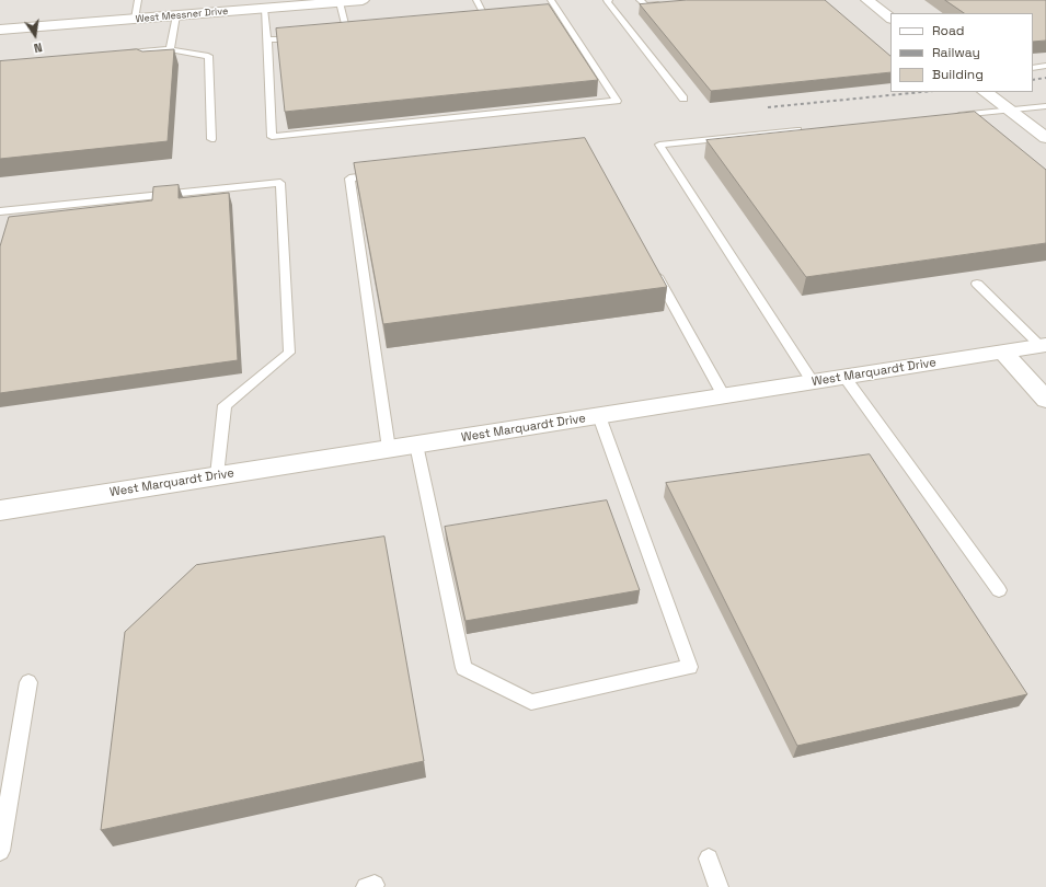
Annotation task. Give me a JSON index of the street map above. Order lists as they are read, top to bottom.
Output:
{
  "streets": {
    "street": ["West Messner Drive", "West Marquardt Drive"]
  },
  "legend": ["Road", "Railway", "Building"],
  "north": "bottom"
}
